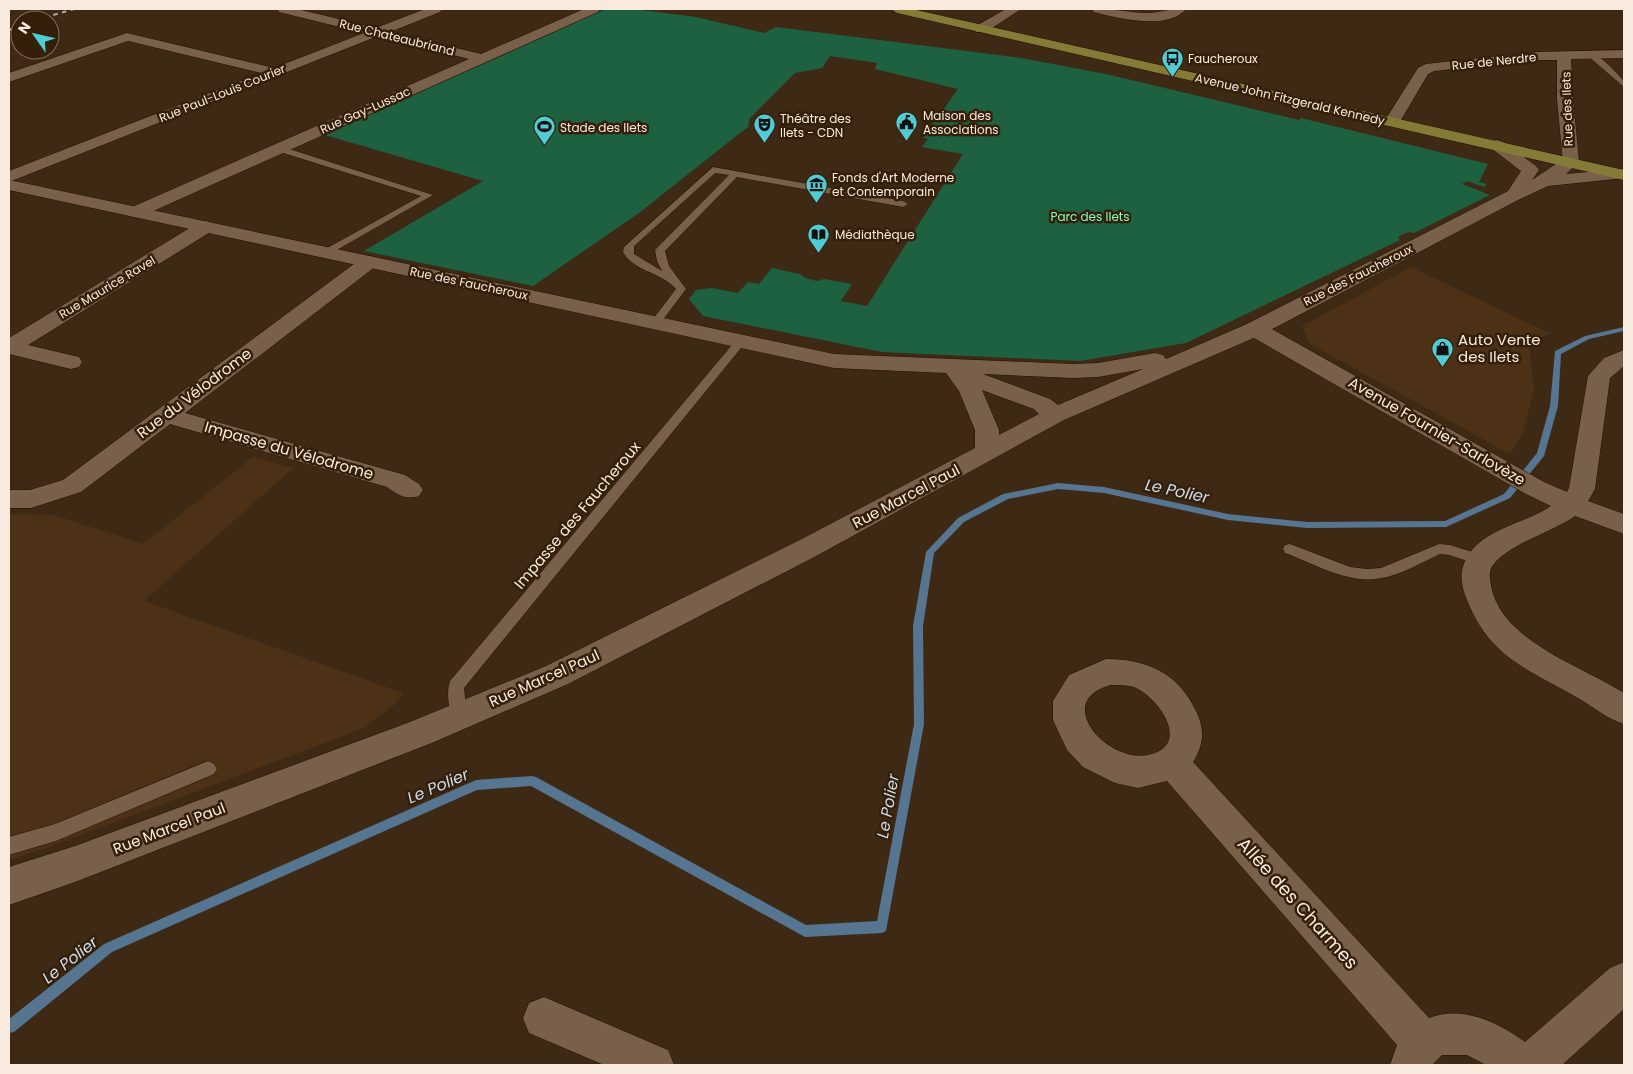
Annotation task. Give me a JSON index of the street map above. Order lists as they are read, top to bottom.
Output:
{
  "streets": {
    "main road": ["Avenue John Fitzgerald Kennedy"],
    "street": [
      "Rue Chateaubriand",
      "Rue de Nerdre",
      "Rue Paul-Louis Courier",
      "Rue des Ilets",
      "Rue Gay-Lussac",
      "Rue des Faucheroux",
      "Rue Maurice Ravel",
      "Rue du Vélodrome",
      "Avenue Fournier-Sarlovèze",
      "Impasse du Vélodrome",
      "Rue Marcel Paul",
      "Allée des Charmes"
    ],
    "lane": ["Impasse des Faucheroux"]
  },
  "crossings": [
    ["Rue Chateaubriand", "Rue Paul-Louis Courier"],
    ["Rue Chateaubriand", "Rue Gay-Lussac"],
    ["Rue de Nerdre", "Avenue John Fitzgerald Kennedy"],
    ["Rue de Nerdre", "Rue des Ilets"],
    ["Avenue John Fitzgerald Kennedy", "Rue des Ilets"],
    ["Avenue John Fitzgerald Kennedy", "Rue des Faucheroux"],
    ["Rue des Ilets", "Rue des Faucheroux"],
    ["Rue Gay-Lussac", "Rue des Faucheroux"],
    ["Rue des Faucheroux", "Rue Maurice Ravel"],
    ["Rue des Faucheroux", "Rue du Vélodrome"],
    ["Rue des Faucheroux", "Avenue Fournier-Sarlovèze"],
    ["Rue des Faucheroux", "Rue Marcel Paul"],
    ["Rue des Faucheroux", "Impasse des Faucheroux"],
    ["Rue du Vélodrome", "Impasse du Vélodrome"],
    ["Rue Marcel Paul", "Impasse des Faucheroux"]
  ],
  "water": ["Le Polier"],
  "parks": ["Parc des Ilets"],
  "places": {
    "bus stop": ["Faucheroux"],
    "public building": ["Maison des Associations"],
    "theatre": ["Théâtre des Ilets - CDN"],
    "sports": ["Stade des Ilets"],
    "museum": ["Fonds d'Art Moderne et Contemporain"],
    "library": ["Médiathèque"],
    "shop": ["Auto Vente des Ilets"]
  },
  "north": "top left"
}
